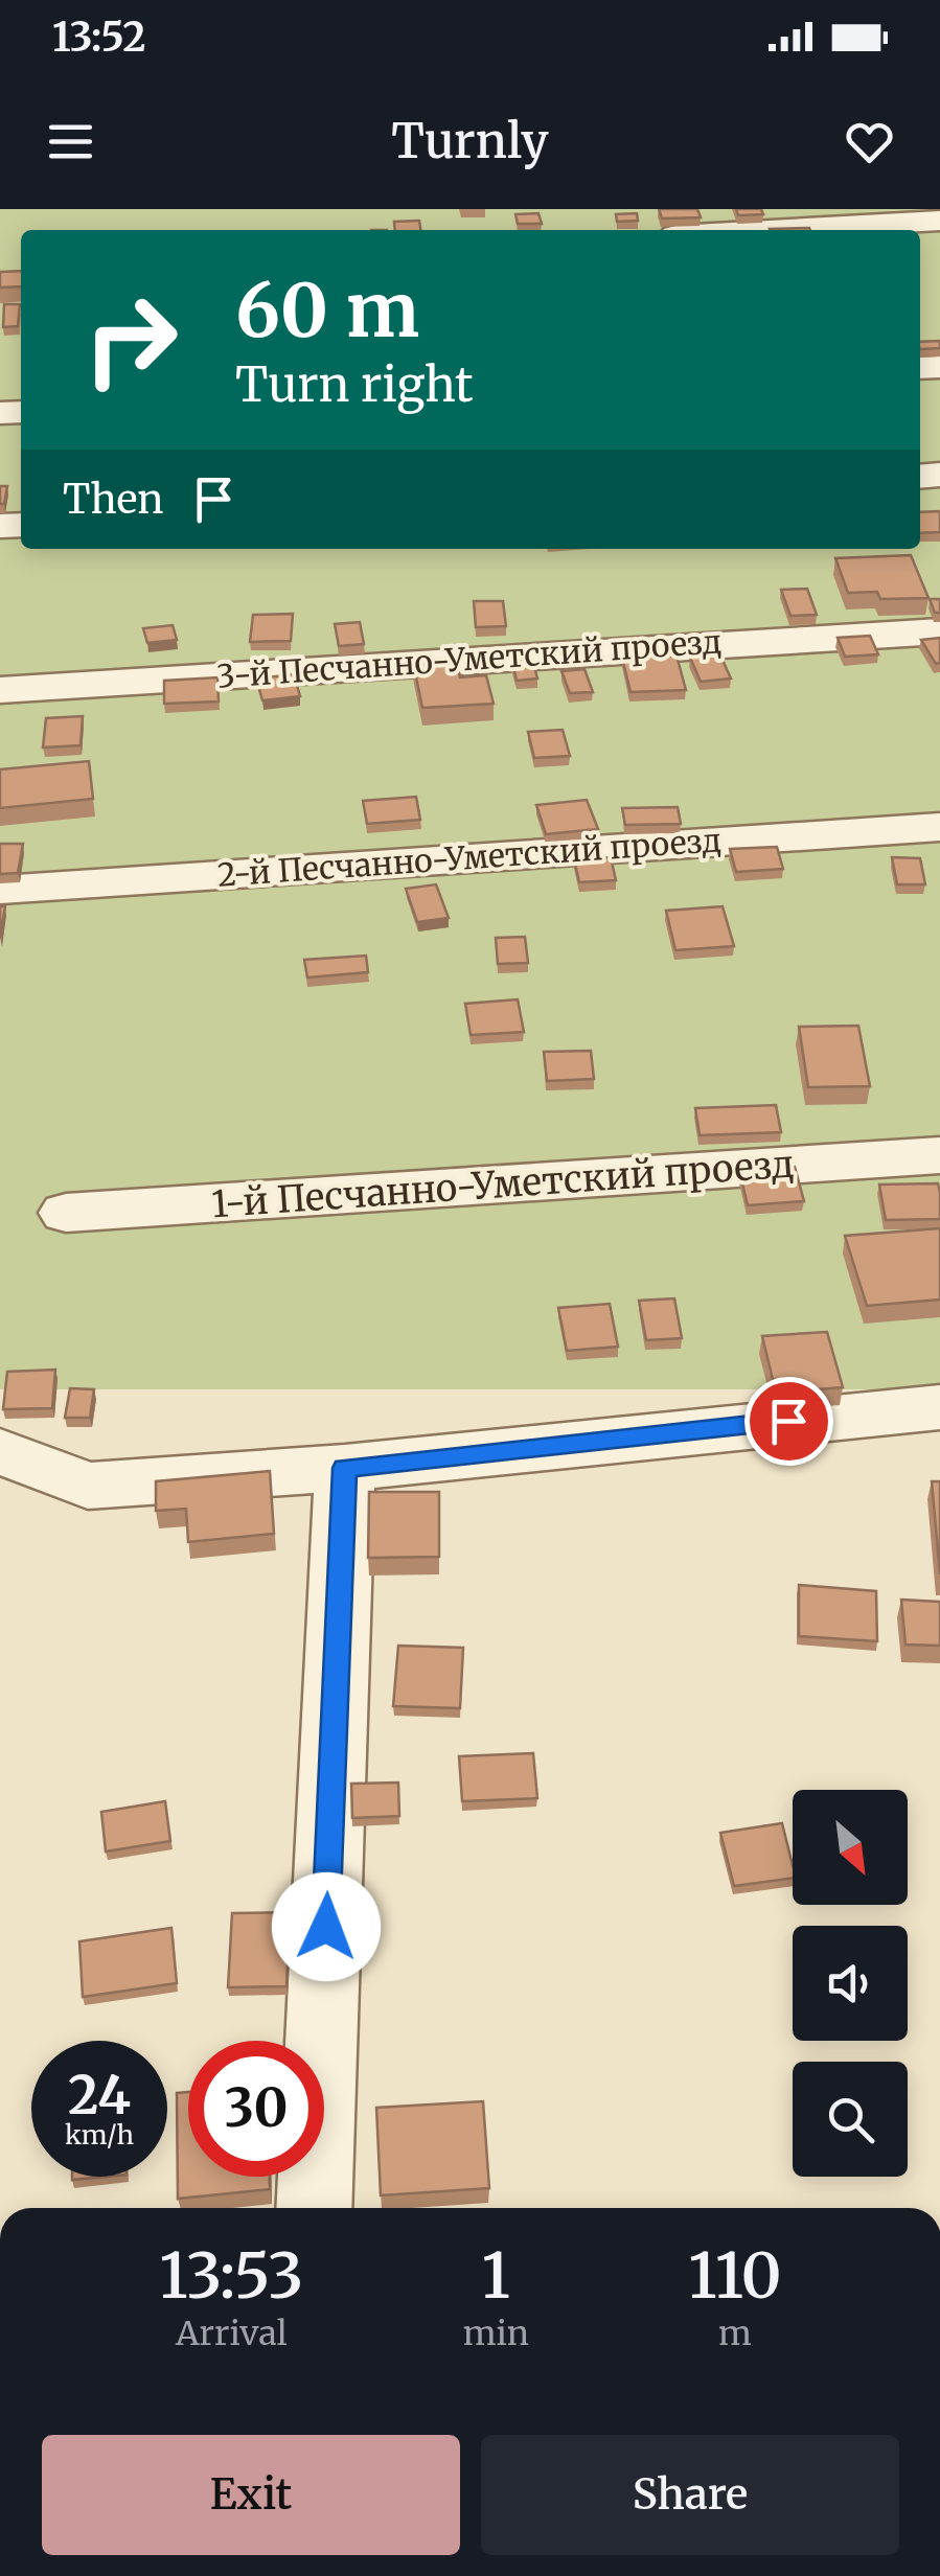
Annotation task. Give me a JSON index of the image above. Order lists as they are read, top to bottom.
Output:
{
  "streets": {
    "street": ["3-й Песчанно-Уметский проезд", "2-й Песчанно-Уметский проезд", "1-й Песчанно-Уметский проезд"]
  },
  "north": "bottom right",
  "page": {
    "status": "13:52",
    "header": "Turnly",
    "turn": ["60 m", "Turn right"],
    "then": "Then",
    "speed": "24 km/h",
    "limit": "30",
    "eta": [
      "13:53",
      "Arrival",
      "1",
      "min",
      "110",
      "m"
    ],
    "buttons": ["Exit", "Share"]
  }
}
